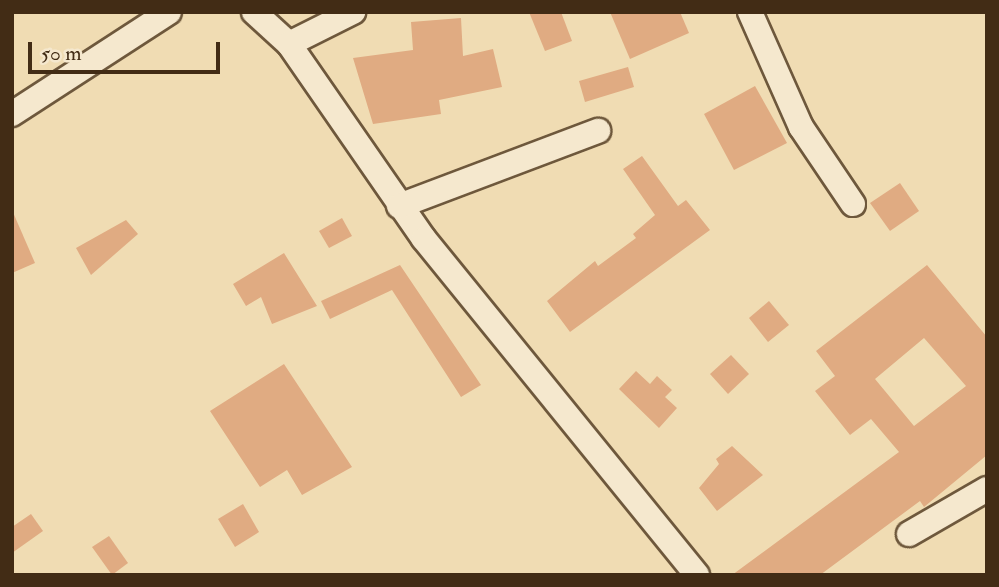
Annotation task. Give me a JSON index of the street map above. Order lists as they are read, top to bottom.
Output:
{
  "scale_bar": "50 m"
}
